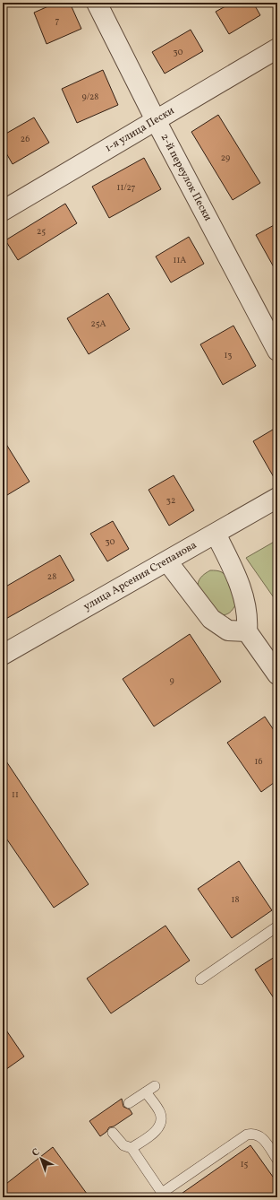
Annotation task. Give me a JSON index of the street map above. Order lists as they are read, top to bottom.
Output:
{
  "streets": {
    "street": ["1-я улица Пески", "2-й переулок Пески", "улица Арсения Степанова"]
  },
  "crossings": [
    ["1-я улица Пески", "2-й переулок Пески"]
  ],
  "house_numbers": [
    "7",
    "30",
    "9/28",
    "26",
    "29",
    "11/27",
    "25",
    "11А",
    "25А",
    "13",
    "32",
    "30",
    "28",
    "9",
    "16",
    "11",
    "18",
    "15"
  ],
  "north": "top left"
}
